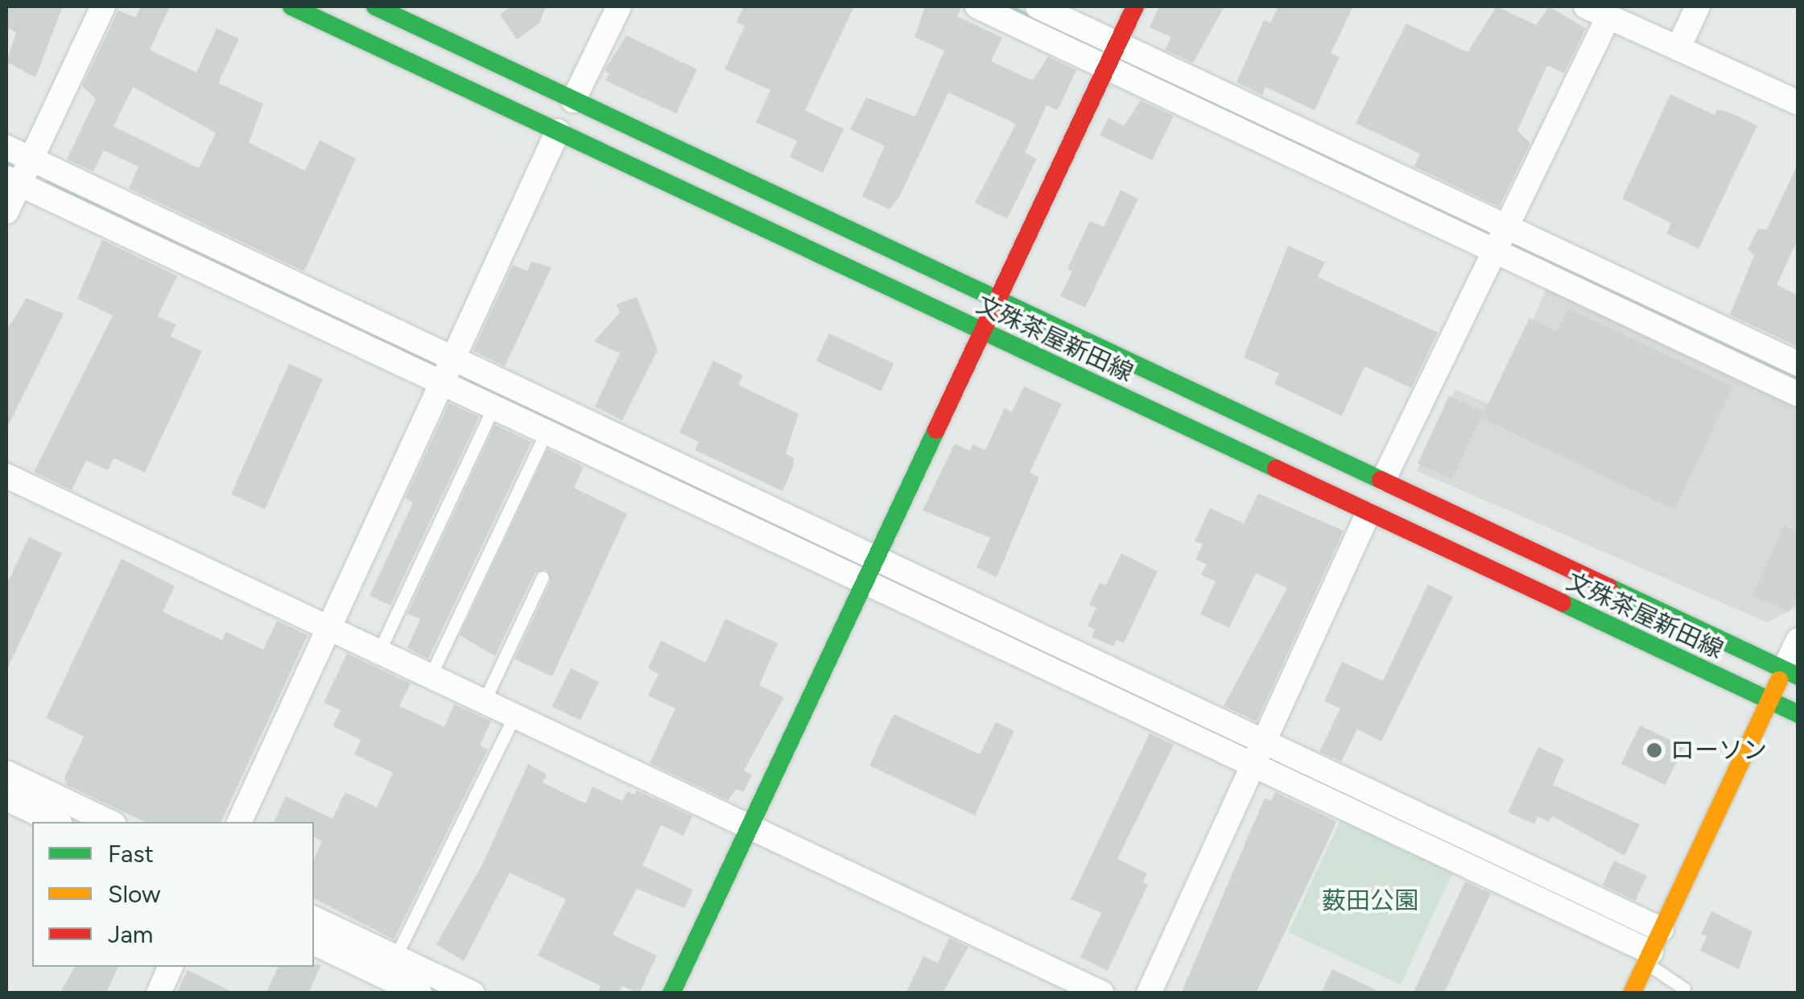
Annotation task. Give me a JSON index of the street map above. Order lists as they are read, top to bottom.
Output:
{
  "streets": {
    "main road": ["文殊茶屋新田線"]
  },
  "parks": ["薮田公園"],
  "places": ["ローソン"],
  "legend": ["Fast", "Slow", "Jam"]
}
